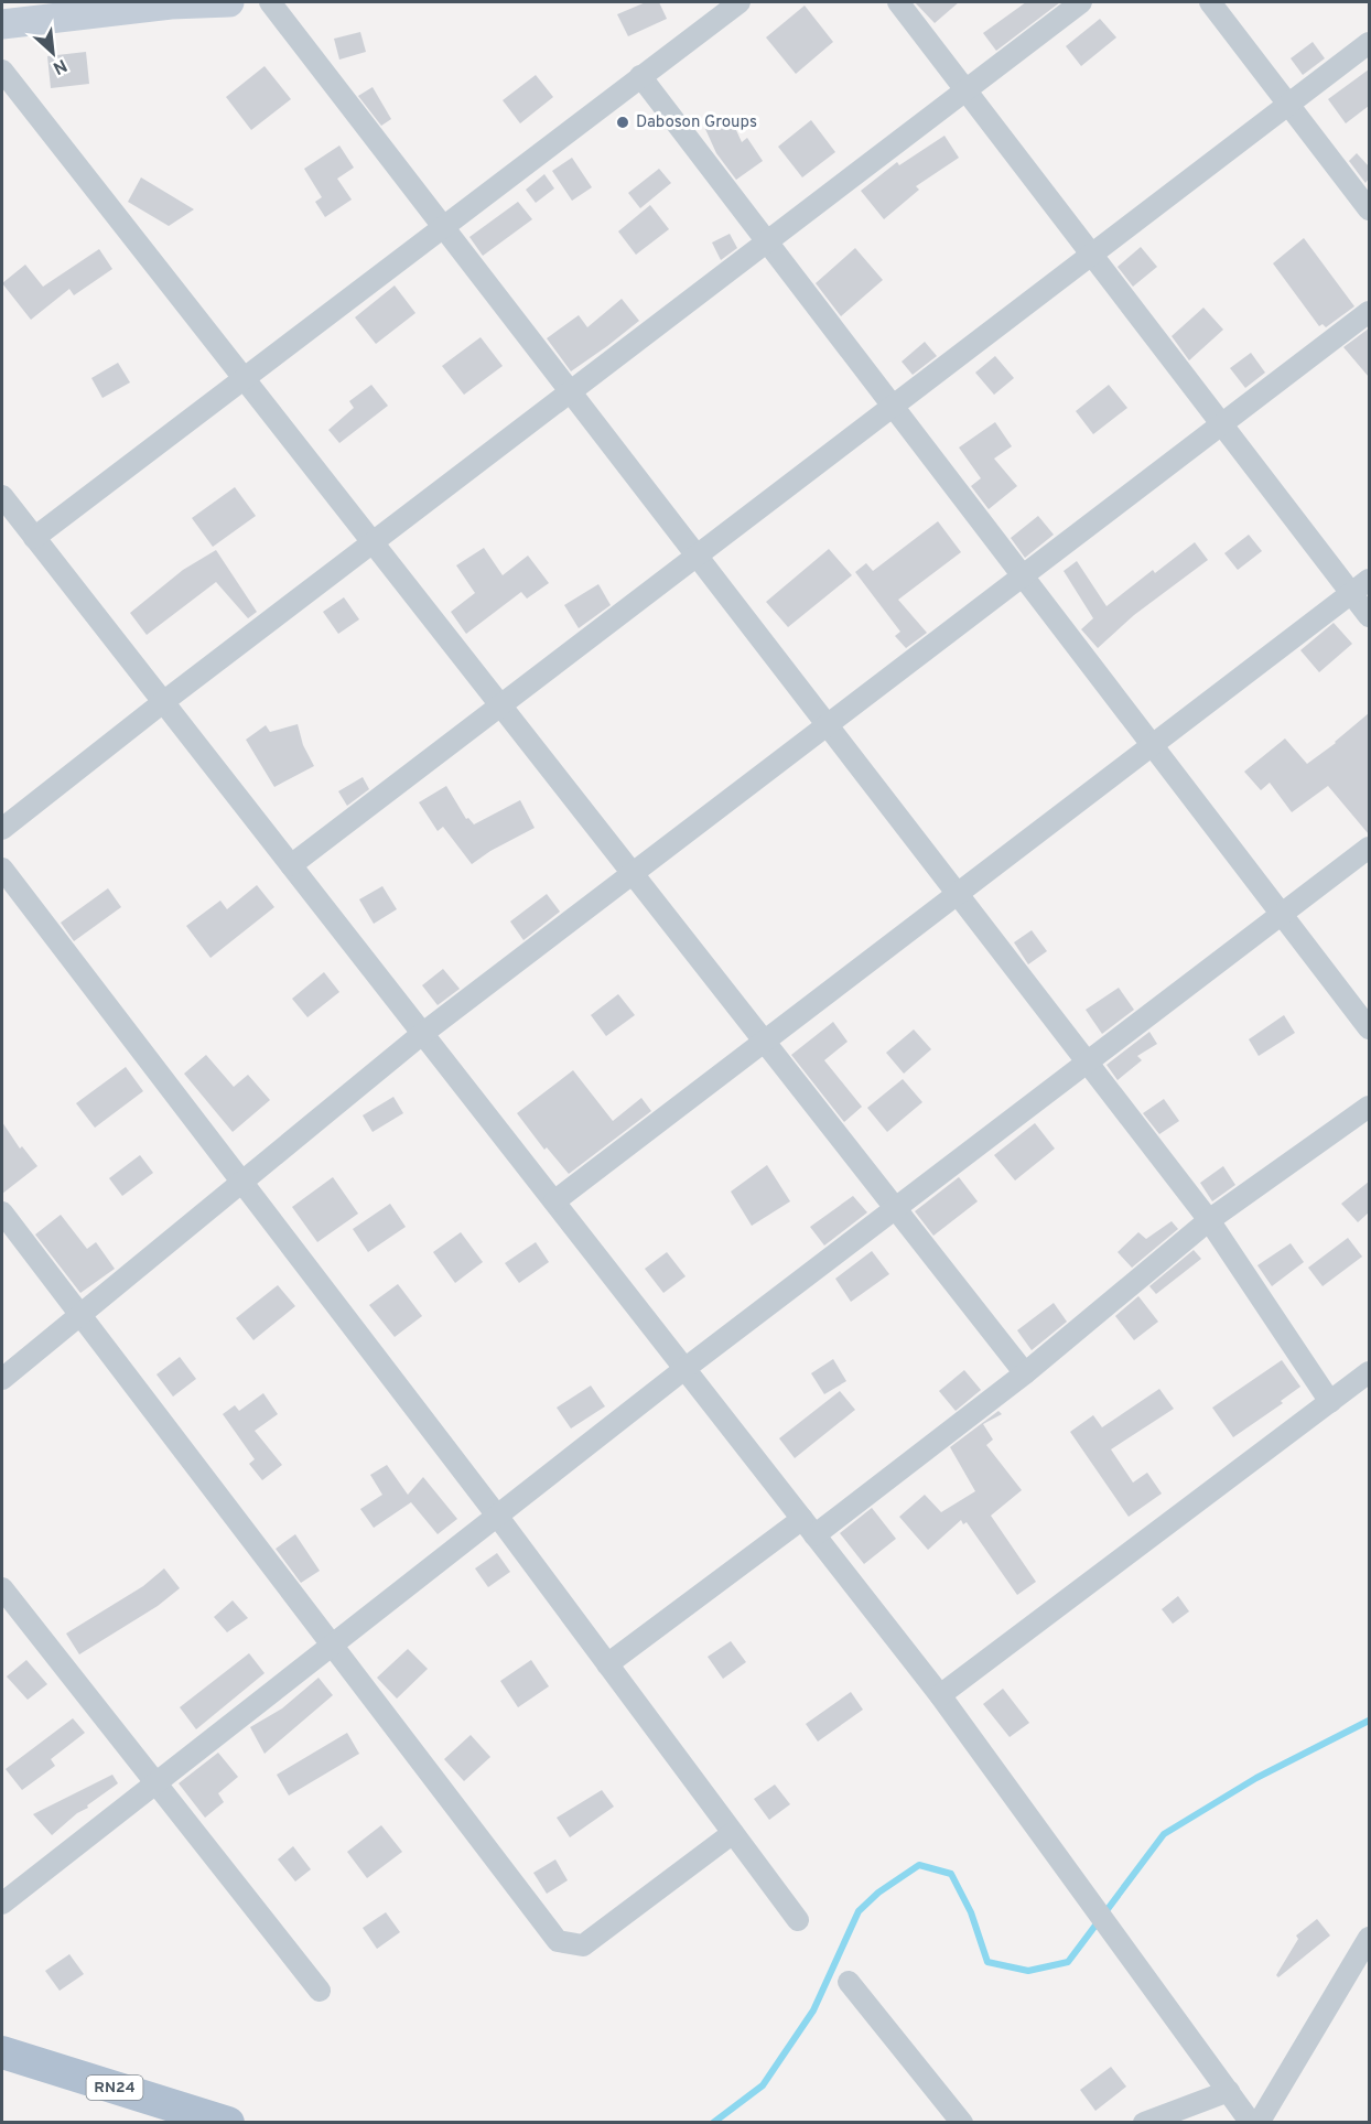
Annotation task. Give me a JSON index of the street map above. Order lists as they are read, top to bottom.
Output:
{
  "streets": {
    "main road": ["RN24"]
  },
  "places": ["Daboson Groups"],
  "north": "bottom right"
}
